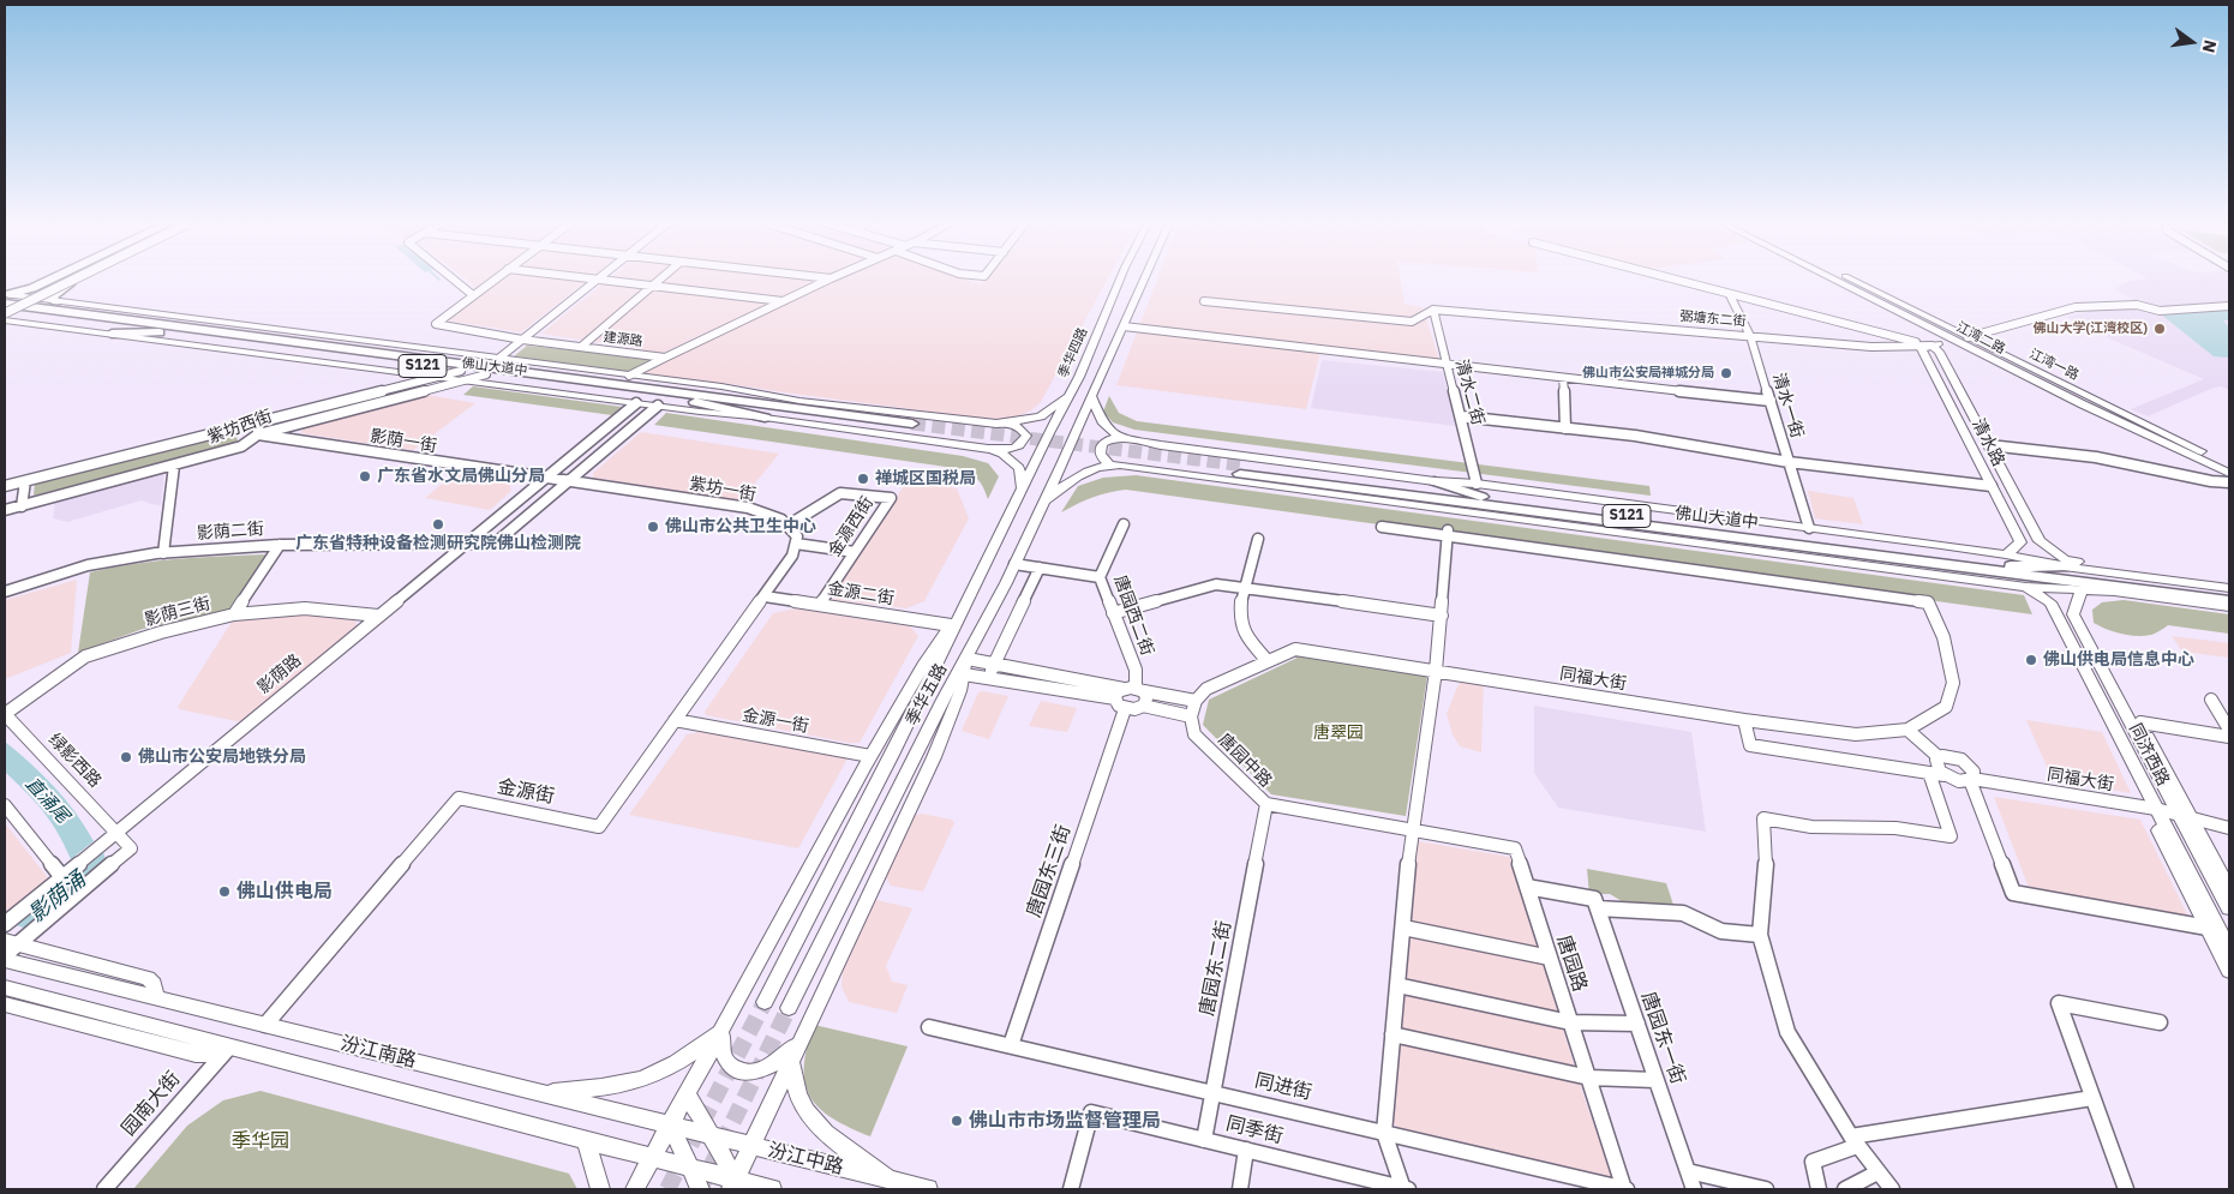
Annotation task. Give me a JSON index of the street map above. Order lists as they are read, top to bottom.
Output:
{
  "streets": {
    "highway": ["S121", "佛山大道中"],
    "main road": [
      "弼塘东二街",
      "江湾二路",
      "季华四路",
      "江湾一路",
      "清水路",
      "季华五路",
      "同济西路",
      "汾江南路",
      "汾江中路"
    ],
    "street": [
      "建源路",
      "清水二街",
      "清水一街",
      "紫坊西街",
      "影荫一街",
      "紫坊一街",
      "金源西街",
      "影荫二街",
      "金源二街",
      "影荫三街",
      "唐园西二街",
      "影荫路",
      "同福大街",
      "金源一街",
      "绿影西路",
      "唐园中路",
      "金源街",
      "唐园东三街",
      "唐园路",
      "唐园东二街",
      "唐园东一街",
      "同进街",
      "园南大街",
      "同季街"
    ]
  },
  "crossings": [
    ["弼塘东二街", "江湾二路"],
    ["弼塘东二街", "江湾一路"],
    ["弼塘东二街", "清水二街"],
    ["弼塘东二街", "清水一街"],
    ["弼塘东二街", "清水路"],
    ["季华四路", "季华五路"],
    ["S121", "佛山大道中"],
    ["佛山大道中", "清水二街"],
    ["佛山大道中", "紫坊西街"],
    ["佛山大道中", "清水路"],
    ["佛山大道中", "影荫路"],
    ["紫坊西街", "影荫一街"],
    ["影荫一街", "紫坊一街"],
    ["影荫一街", "影荫路"],
    ["紫坊一街", "金源西街"],
    ["金源西街", "金源二街"],
    ["影荫二街", "影荫路"],
    ["金源二街", "金源街"],
    ["影荫三街", "影荫路"],
    ["影荫三街", "绿影西路"],
    ["影荫路", "绿影西路"],
    ["同福大街", "同济西路"],
    ["金源一街", "金源街"],
    ["唐园中路", "唐园路"],
    ["唐园中路", "唐园东二街"],
    ["金源街", "汾江南路"],
    ["唐园东三街", "同进街"],
    ["唐园路", "同进街"],
    ["唐园东二街", "同进街"],
    ["唐园东二街", "同季街"],
    ["汾江南路", "园南大街"],
    ["汾江南路", "汾江中路"]
  ],
  "water": ["直涌尾", "影荫涌"],
  "parks": ["唐翠园", "季华园"],
  "places": [
    "佛山大学(江湾校区)",
    "佛山市公安局禅城分局",
    "广东省水文局佛山分局",
    "禅城区国税局",
    "广东省特种设备检测研究院佛山检测院",
    "佛山市公共卫生中心",
    "佛山供电局信息中心",
    "佛山市公安局地铁分局",
    "佛山供电局",
    "佛山市市场监督管理局"
  ],
  "north": "right"
}
